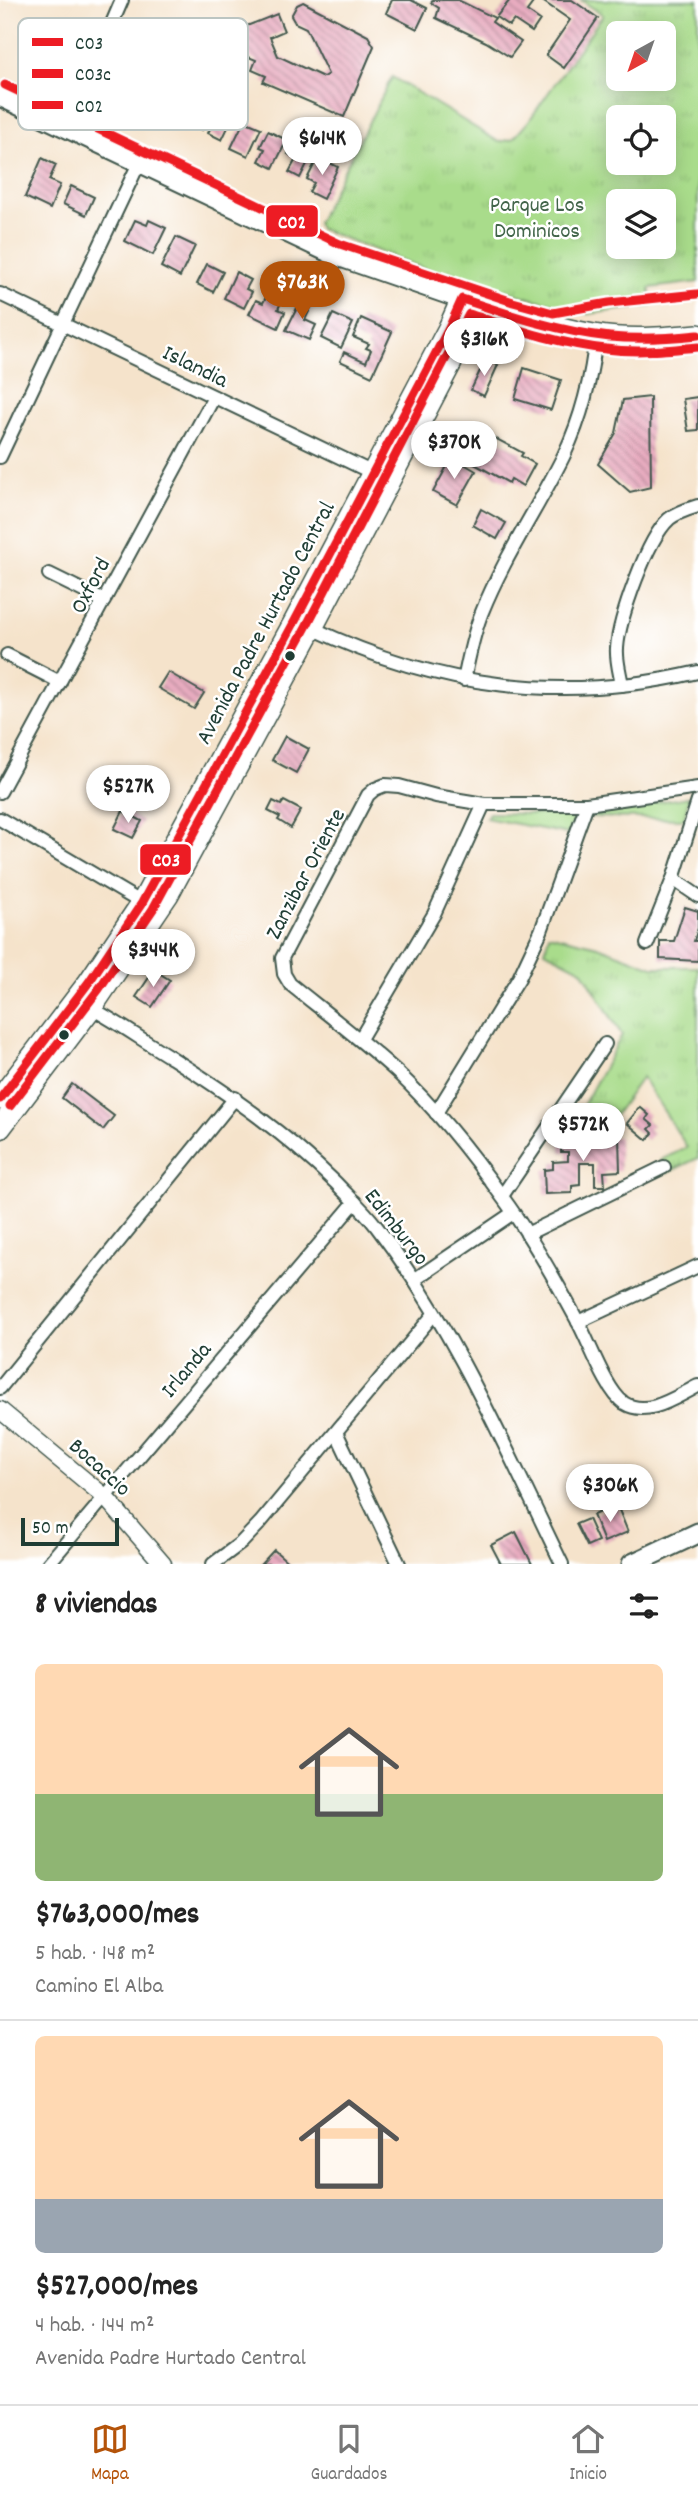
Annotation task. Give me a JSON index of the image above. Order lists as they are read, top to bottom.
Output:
{
  "streets": {
    "main road": ["Avenida Padre Hurtado Central"],
    "street": [
      "Islandia",
      "Oxford",
      "Zanzibar Oriente",
      "Edimburgo",
      "Irlanda",
      "Bocaccio"
    ]
  },
  "crossings": [
    ["Islandia", "Oxford"],
    ["Islandia", "Avenida Padre Hurtado Central"],
    ["Avenida Padre Hurtado Central", "Edimburgo"],
    ["Edimburgo", "Irlanda"],
    ["Irlanda", "Bocaccio"]
  ],
  "parks": ["Parque Los Dominicos"],
  "lines": ["transit line C02", "transit line C03", "transit line C03c"],
  "legend": ["C03", "C03c", "C02"],
  "scale_bar": "50 m",
  "north": "bottom left",
  "page": {
    "price": [
      "$614K",
      "$763K",
      "$316K",
      "$370K",
      "$527K",
      "$344K",
      "$572K",
      "$306K"
    ],
    "scale": "50 m",
    "heading": "8 viviendas",
    "list": [
      {
        "name": "$763,000/mes",
        "note": "5 hab. · 148 m² · Camino El Alba"
      },
      {
        "name": "$527,000/mes",
        "note": "4 hab. · 144 m² · Avenida Padre Hurtado Central"
      }
    ],
    "tabs": ["Mapa", "Guardados", "Inicio"]
  }
}
